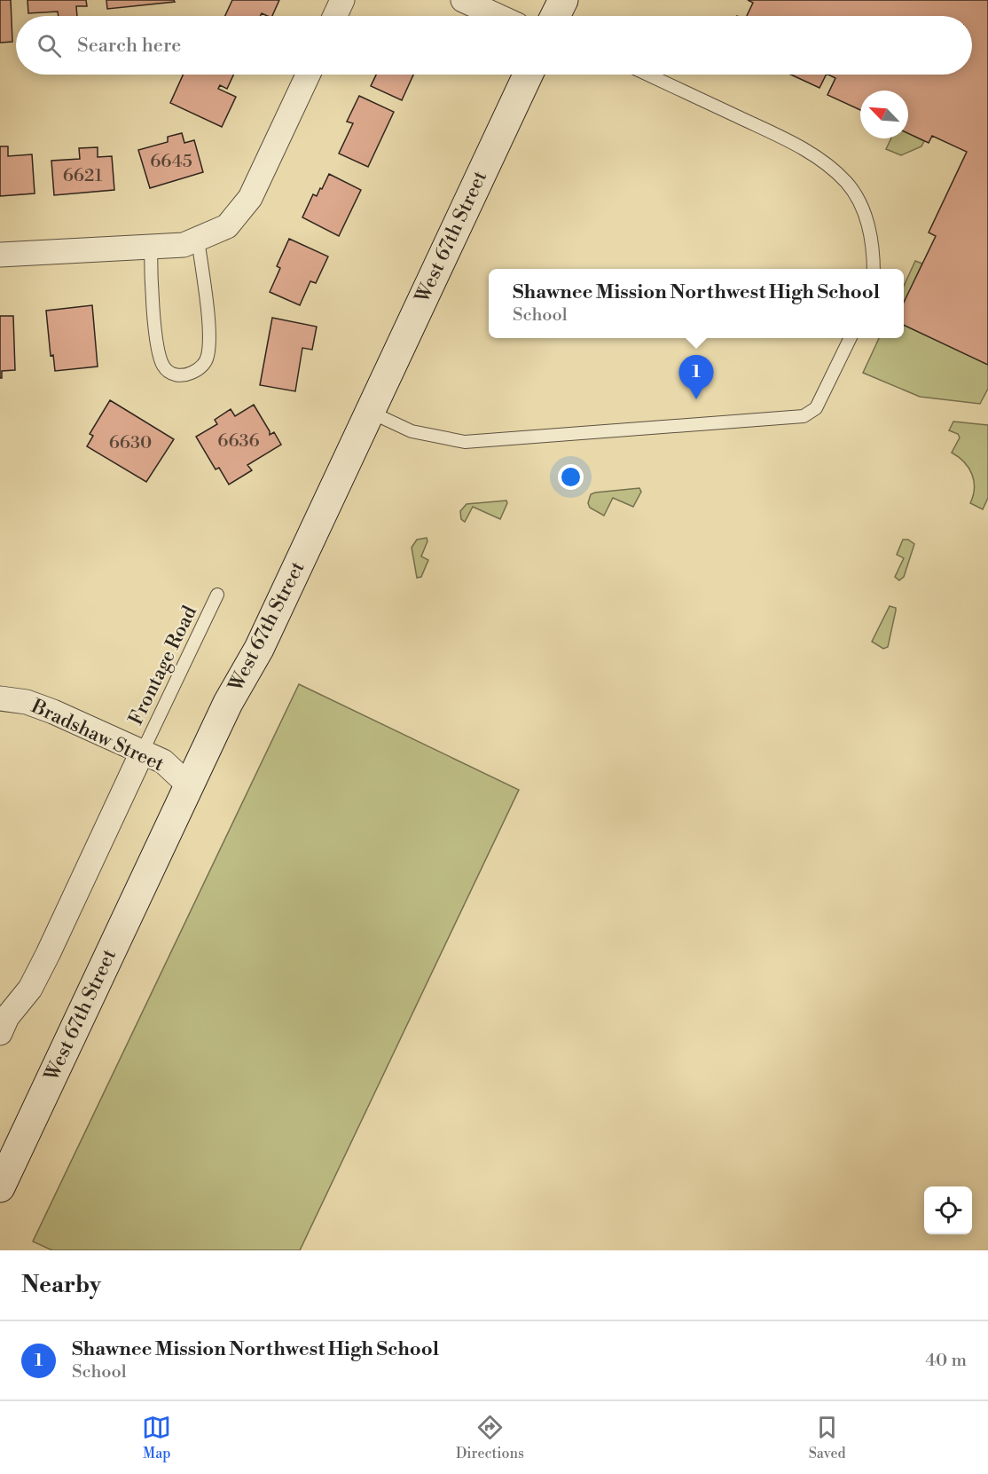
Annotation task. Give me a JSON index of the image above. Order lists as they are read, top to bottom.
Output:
{
  "streets": {
    "street": ["West 67th Street", "Bradshaw Street"],
    "lane": ["Frontage Road"]
  },
  "crossings": [
    ["West 67th Street", "Bradshaw Street"],
    ["Frontage Road", "Bradshaw Street"]
  ],
  "house_numbers": [
    "6645",
    "6621",
    "6636",
    "6630"
  ],
  "north": "top left",
  "page": {
    "search": "Search here",
    "popup": ["Shawnee Mission Northwest High School", "School"],
    "pins": "1",
    "heading": "Nearby",
    "list": [
      {
        "mark": "1",
        "name": "Shawnee Mission Northwest High School",
        "note": "School",
        "value": "40 m"
      }
    ],
    "nav": ["Map", "Directions", "Saved"]
  }
}
